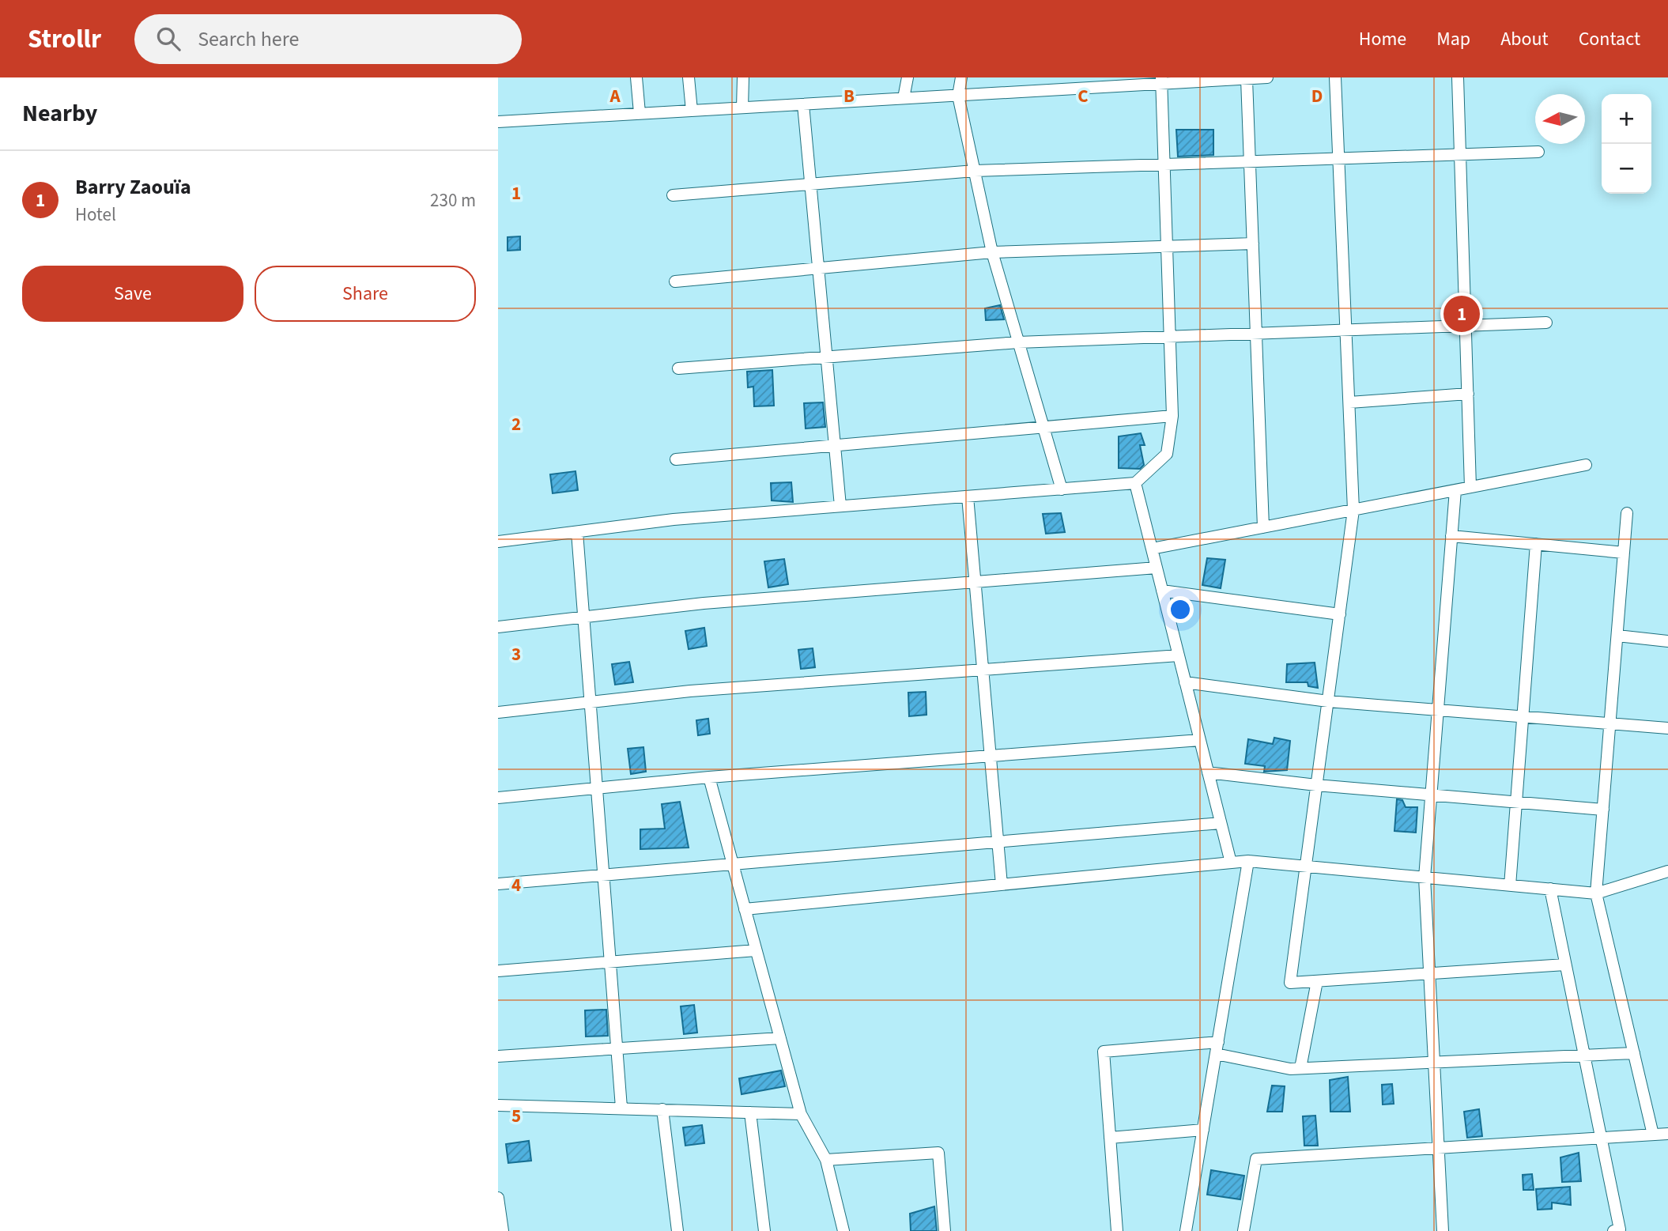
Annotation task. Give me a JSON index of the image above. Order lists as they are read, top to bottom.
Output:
{
  "north": "left",
  "page": {
    "header": "Strollr",
    "search": "Search here",
    "nav": [
      "Home",
      "Map",
      "About",
      "Contact"
    ],
    "heading": "Nearby",
    "map_buttons": ["+", "−"],
    "list": [
      {
        "mark": "1",
        "name": "Barry Zaouïa",
        "note": "Hotel",
        "value": "230 m"
      }
    ],
    "buttons": ["Save", "Share"],
    "pins": "1"
  },
  "grid": {
    "columns": [
      "A",
      "B",
      "C",
      "D"
    ],
    "rows": [
      "1",
      "2",
      "3",
      "4",
      "5"
    ]
  }
}
